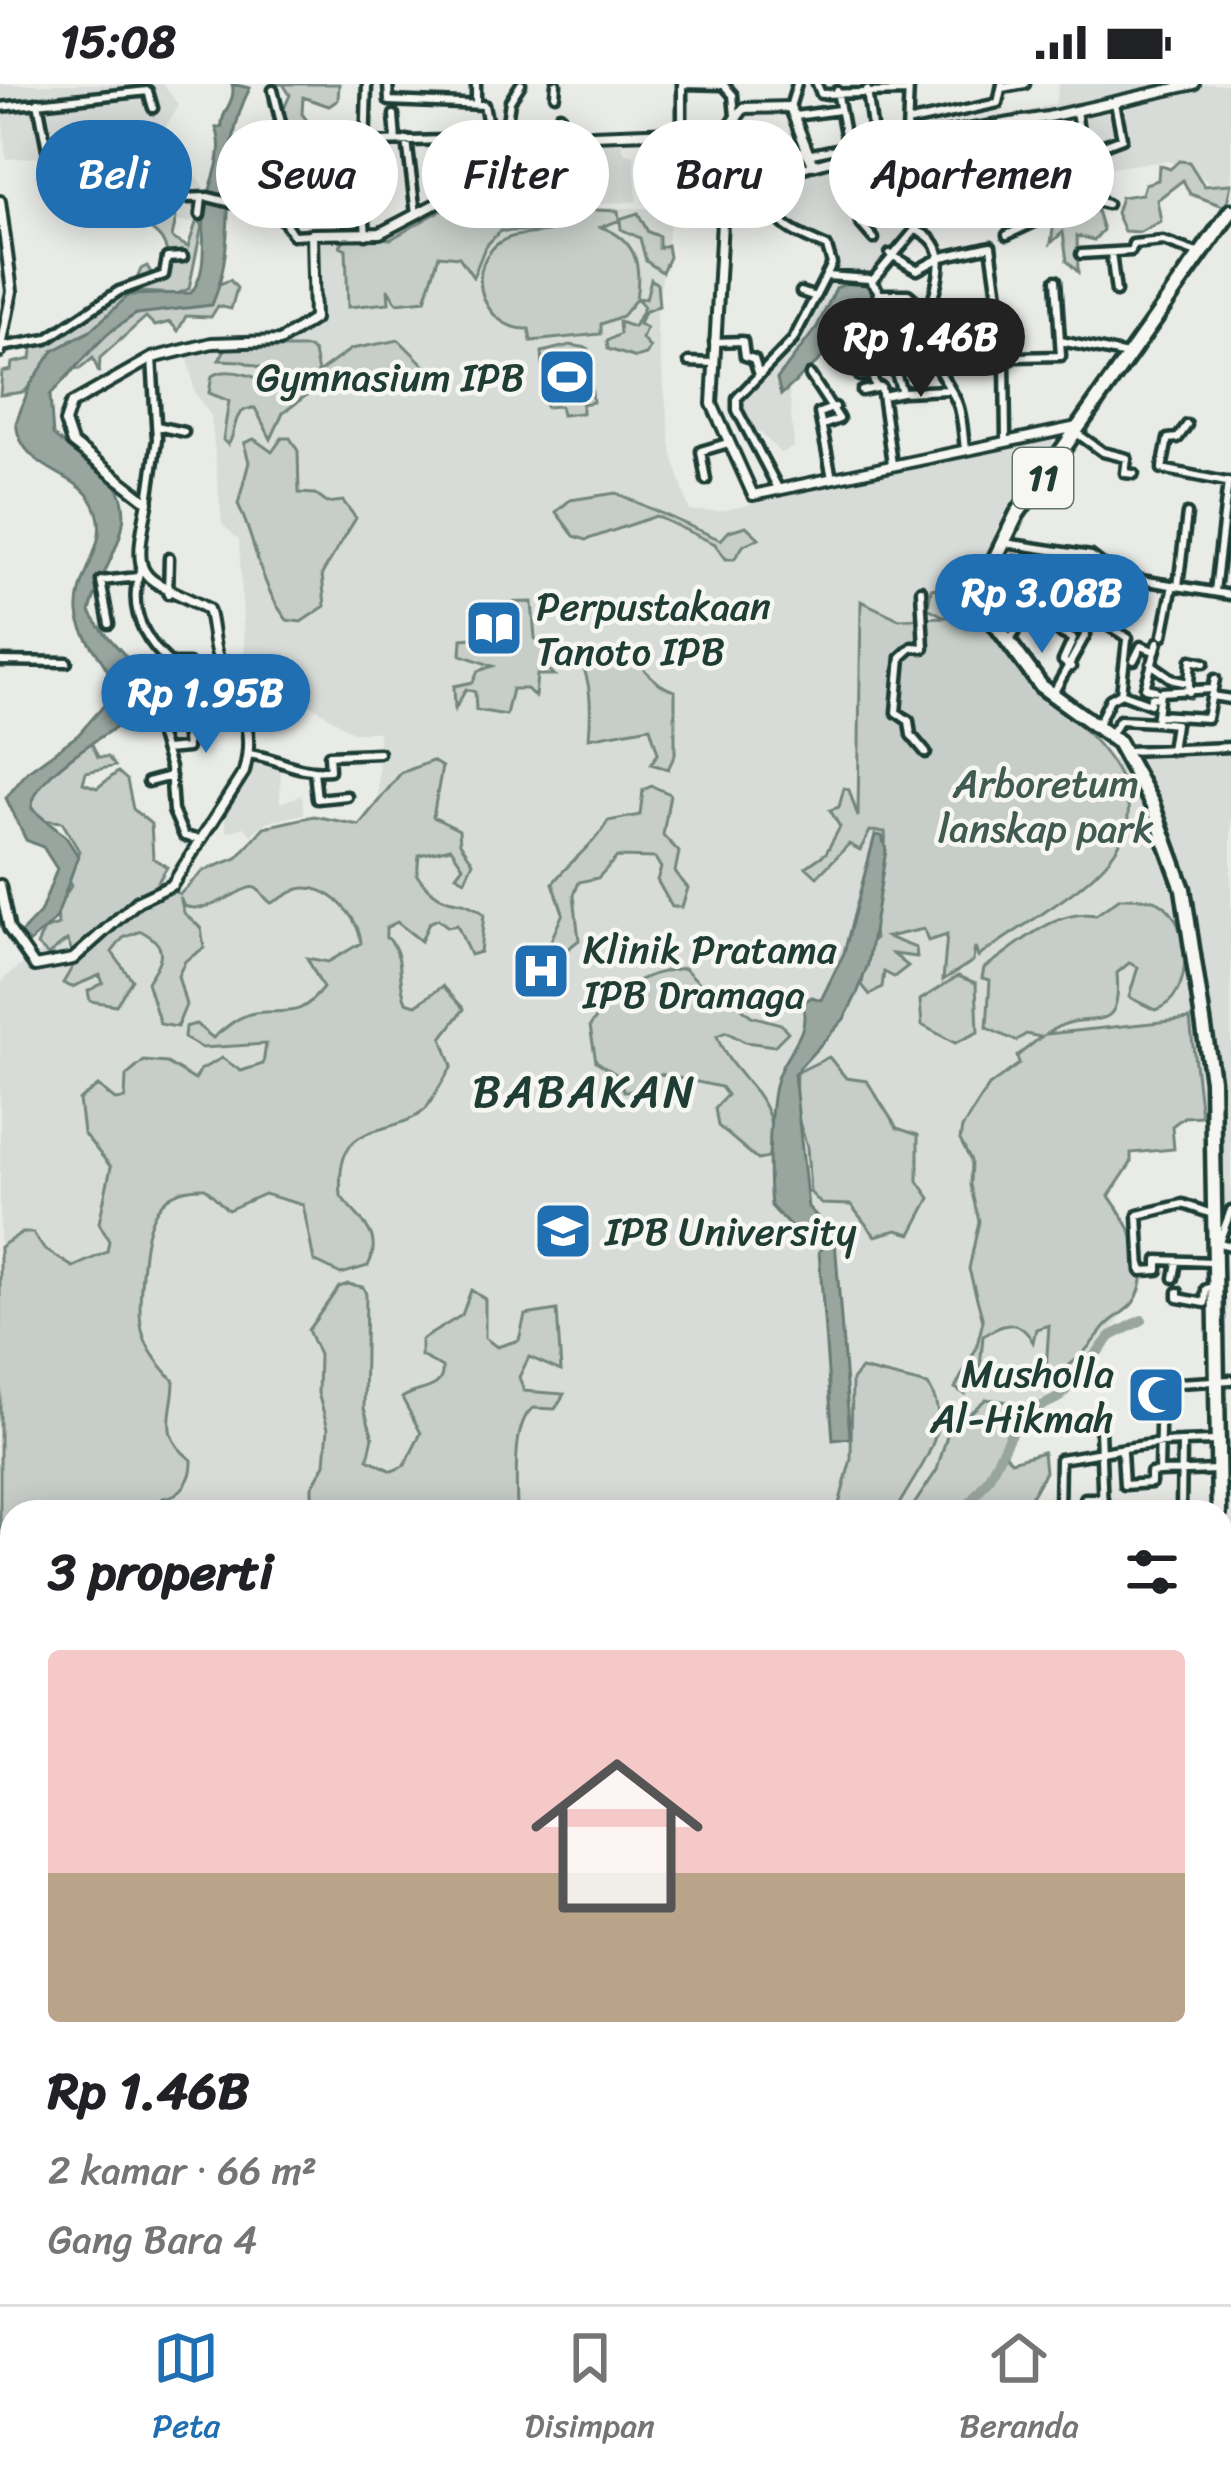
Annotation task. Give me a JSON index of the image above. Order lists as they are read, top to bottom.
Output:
{
  "streets": {
    "highway": ["11"]
  },
  "districts": ["BABAKAN"],
  "parks": ["Arboretum lanskap park"],
  "places": {
    "sports": ["Gymnasium IPB"],
    "library": ["Perpustakaan Tanoto IPB"],
    "hospital": ["Klinik Pratama IPB Dramaga"],
    "school or university": ["IPB University"],
    "mosque": ["Musholla Al-Hikmah"]
  },
  "page": {
    "status": "15:08",
    "chip": [
      "Beli",
      "Sewa",
      "Filter",
      "Baru",
      "Apartemen"
    ],
    "price": ["Rp 1.46B", "Rp 3.08B", "Rp 1.95B"],
    "heading": "3 properti",
    "list": [
      {
        "name": "Rp 1.46B",
        "note": "2 kamar · 66 m² · Gang Bara 4"
      }
    ],
    "tabs": ["Peta", "Disimpan", "Beranda"]
  }
}
